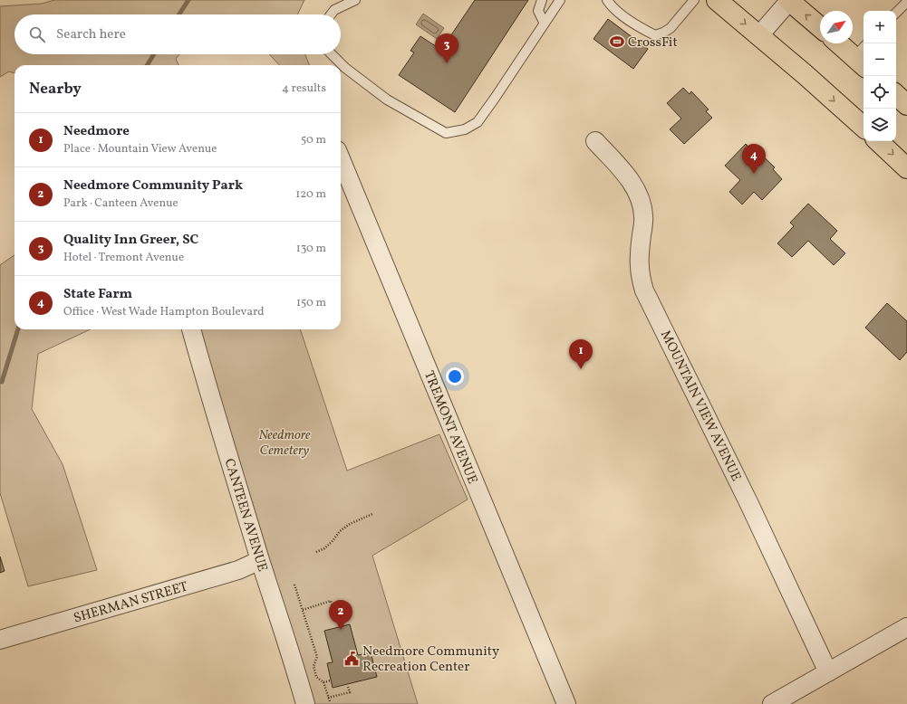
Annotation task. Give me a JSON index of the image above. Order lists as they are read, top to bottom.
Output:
{
  "streets": {
    "street": [
      "MOUNTAIN VIEW AVENUE",
      "TREMONT AVENUE",
      "CANTEEN AVENUE",
      "SHERMAN STREET"
    ]
  },
  "crossings": [
    ["CANTEEN AVENUE", "SHERMAN STREET"]
  ],
  "parks": ["Needmore Cemetery"],
  "places": {
    "sports": ["CrossFit"],
    "public building": ["Needmore Community Recreation Center"]
  },
  "north": "top right",
  "page": {
    "map_buttons": ["+", "−"],
    "search": "Search here",
    "pins": [
      "3",
      "4",
      "1",
      "2"
    ],
    "heading": ["Nearby", "4 results"],
    "list": [
      {
        "mark": "1",
        "name": "Needmore",
        "note": "Place · Mountain View Avenue",
        "value": "50 m"
      },
      {
        "mark": "2",
        "name": "Needmore Community Park",
        "note": "Park · Canteen Avenue",
        "value": "120 m"
      },
      {
        "mark": "3",
        "name": "Quality Inn Greer, SC",
        "note": "Hotel · Tremont Avenue",
        "value": "130 m"
      },
      {
        "mark": "4",
        "name": "State Farm",
        "note": "Office · West Wade Hampton Boulevard",
        "value": "150 m"
      }
    ]
  }
}
